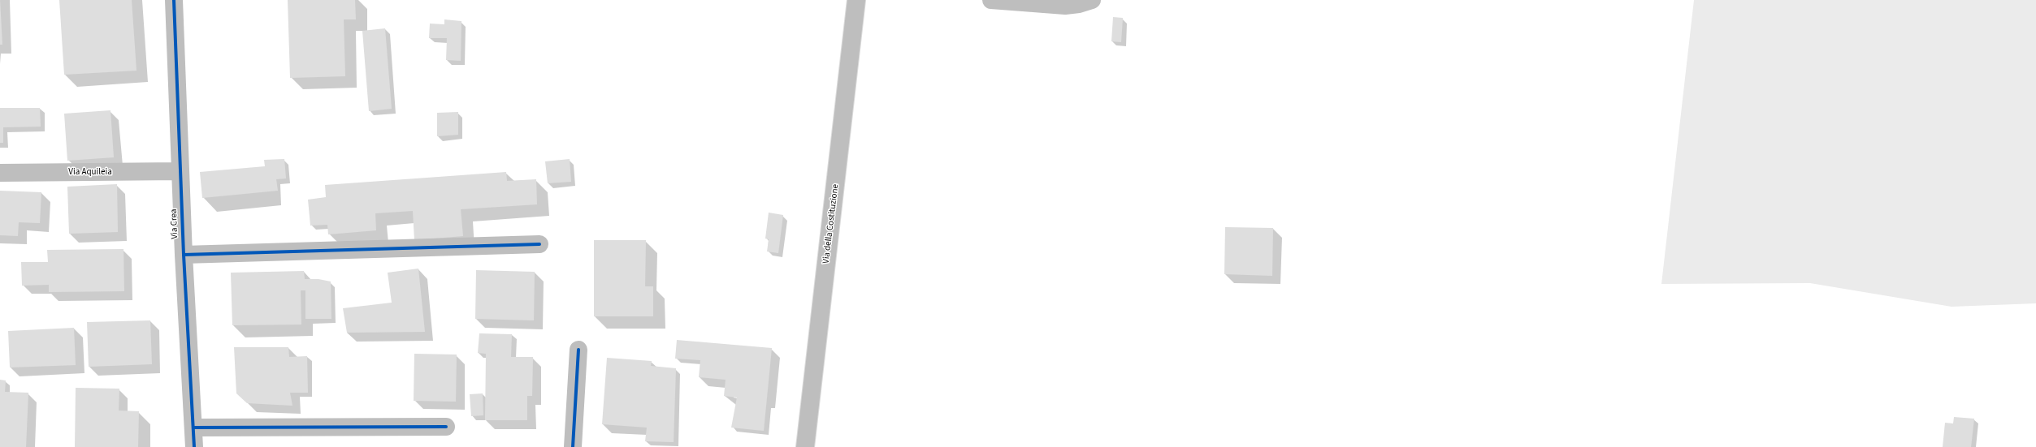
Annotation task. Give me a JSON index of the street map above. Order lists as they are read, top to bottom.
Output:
{
  "streets": {
    "street": ["Via Aquileia", "Via Crea", "Via della Costituzione"]
  },
  "crossings": [
    ["Via Aquileia", "Via Crea"]
  ]
}
